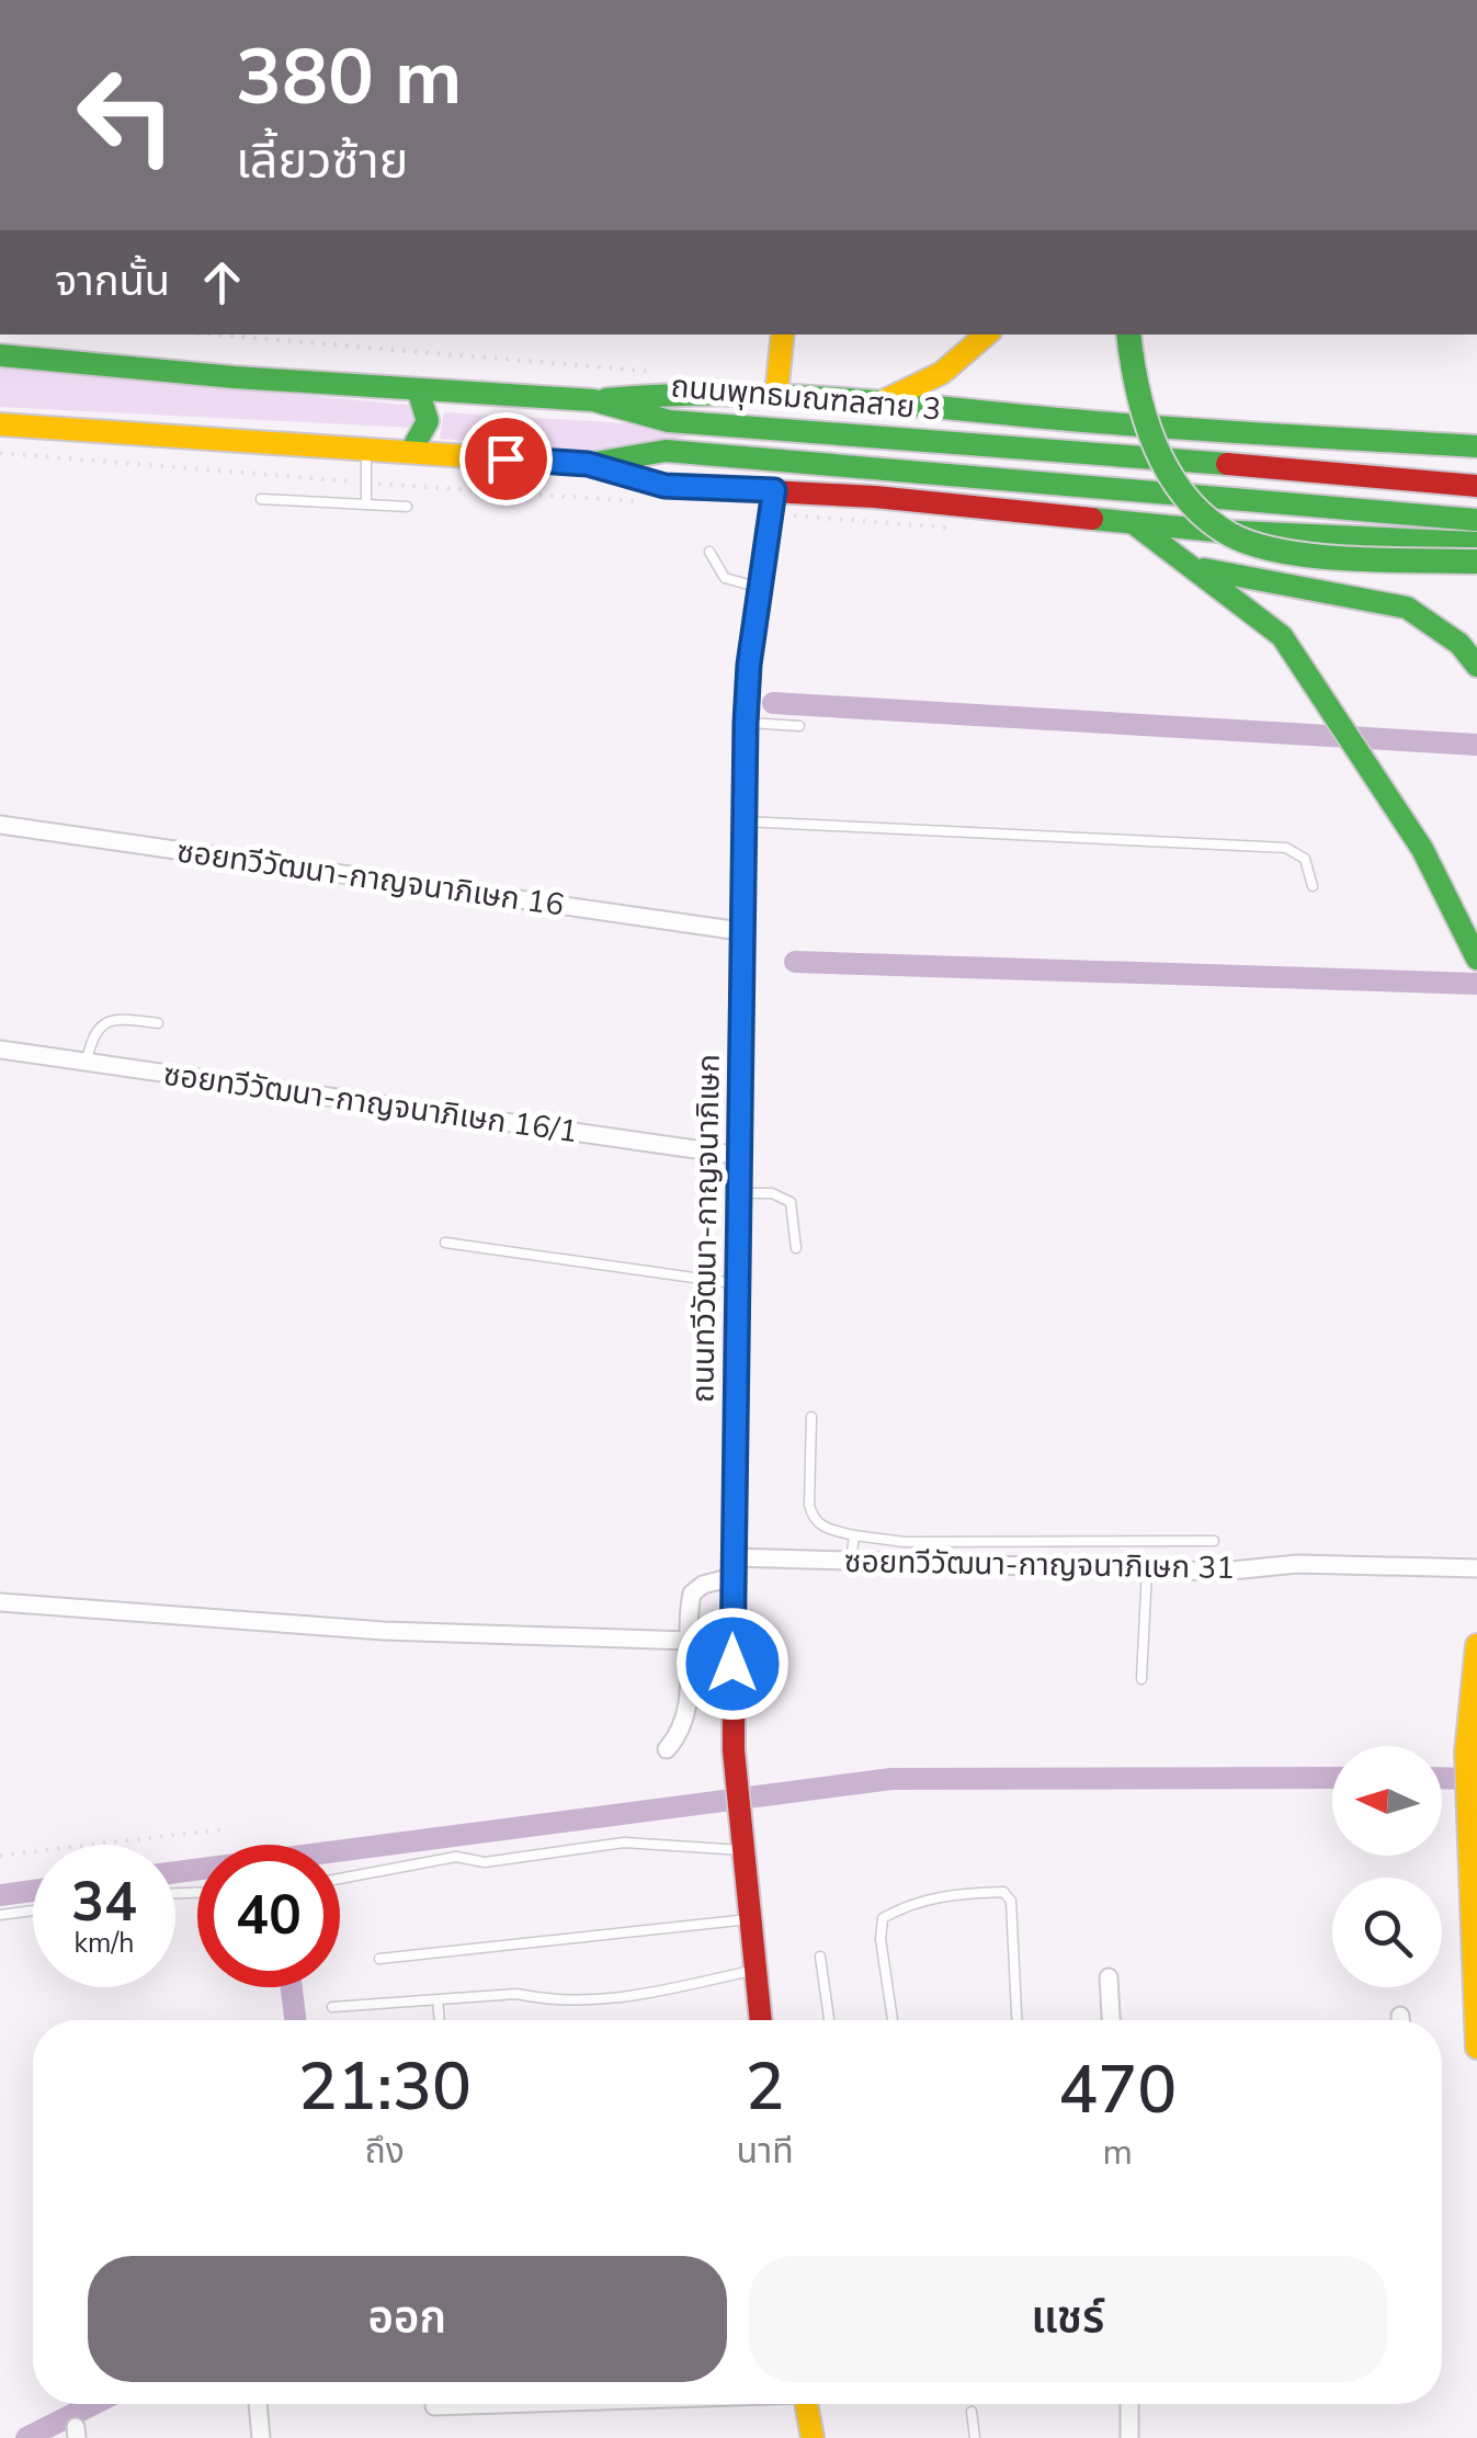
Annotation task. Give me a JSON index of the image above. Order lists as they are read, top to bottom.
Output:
{
  "streets": {
    "main road": ["ถนนพุทธมณฑลสาย 3", "ถนนทวีวัฒนา-กาญจนาภิเษก"],
    "street": ["ซอยทวีวัฒนา-กาญจนาภิเษก 16", "ซอยทวีวัฒนา-กาญจนาภิเษก 16/1", "ซอยทวีวัฒนา-กาญจนาภิเษก 31"]
  },
  "crossings": [
    ["ซอยทวีวัฒนา-กาญจนาภิเษก 16", "ถนนทวีวัฒนา-กาญจนาภิเษก"],
    ["ซอยทวีวัฒนา-กาญจนาภิเษก 16/1", "ถนนทวีวัฒนา-กาญจนาภิเษก"],
    ["ถนนทวีวัฒนา-กาญจนาภิเษก", "ซอยทวีวัฒนา-กาญจนาภิเษก 31"]
  ],
  "north": "left",
  "page": {
    "turn": ["380 m", "เลี้ยวซ้าย"],
    "then": "จากนั้น",
    "speed": "34 km/h",
    "limit": "40",
    "eta": [
      "21:30",
      "ถึง",
      "2",
      "นาที",
      "470",
      "m"
    ],
    "buttons": ["ออก", "แชร์"]
  }
}
